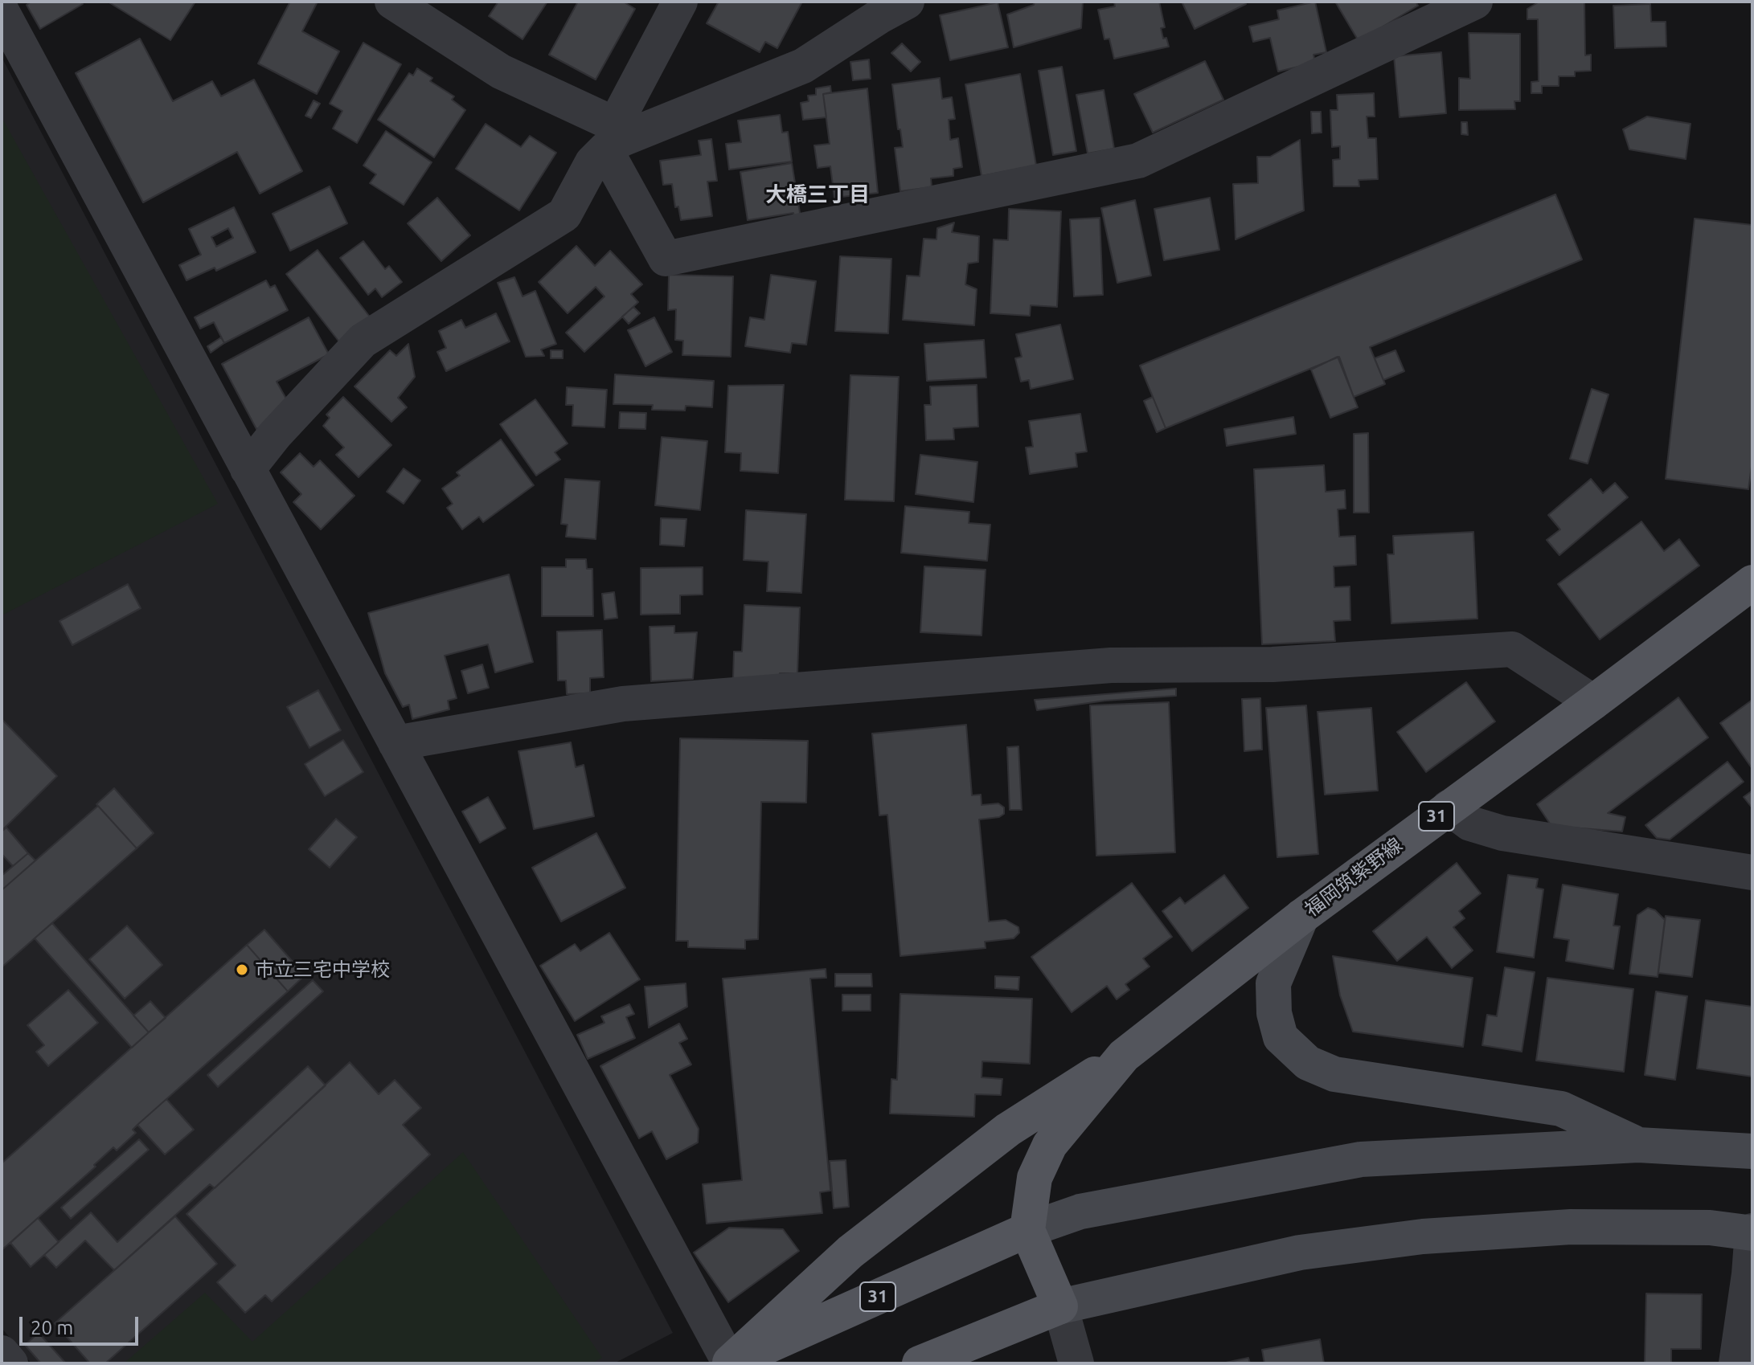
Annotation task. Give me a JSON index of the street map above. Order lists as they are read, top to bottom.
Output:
{
  "streets": {
    "main road": ["31", "福岡筑紫野線"]
  },
  "crossings": [
    ["31", "福岡筑紫野線"]
  ],
  "districts": ["大橋三丁目"],
  "places": ["市立三宅中学校"],
  "scale_bar": "20 m"
}
